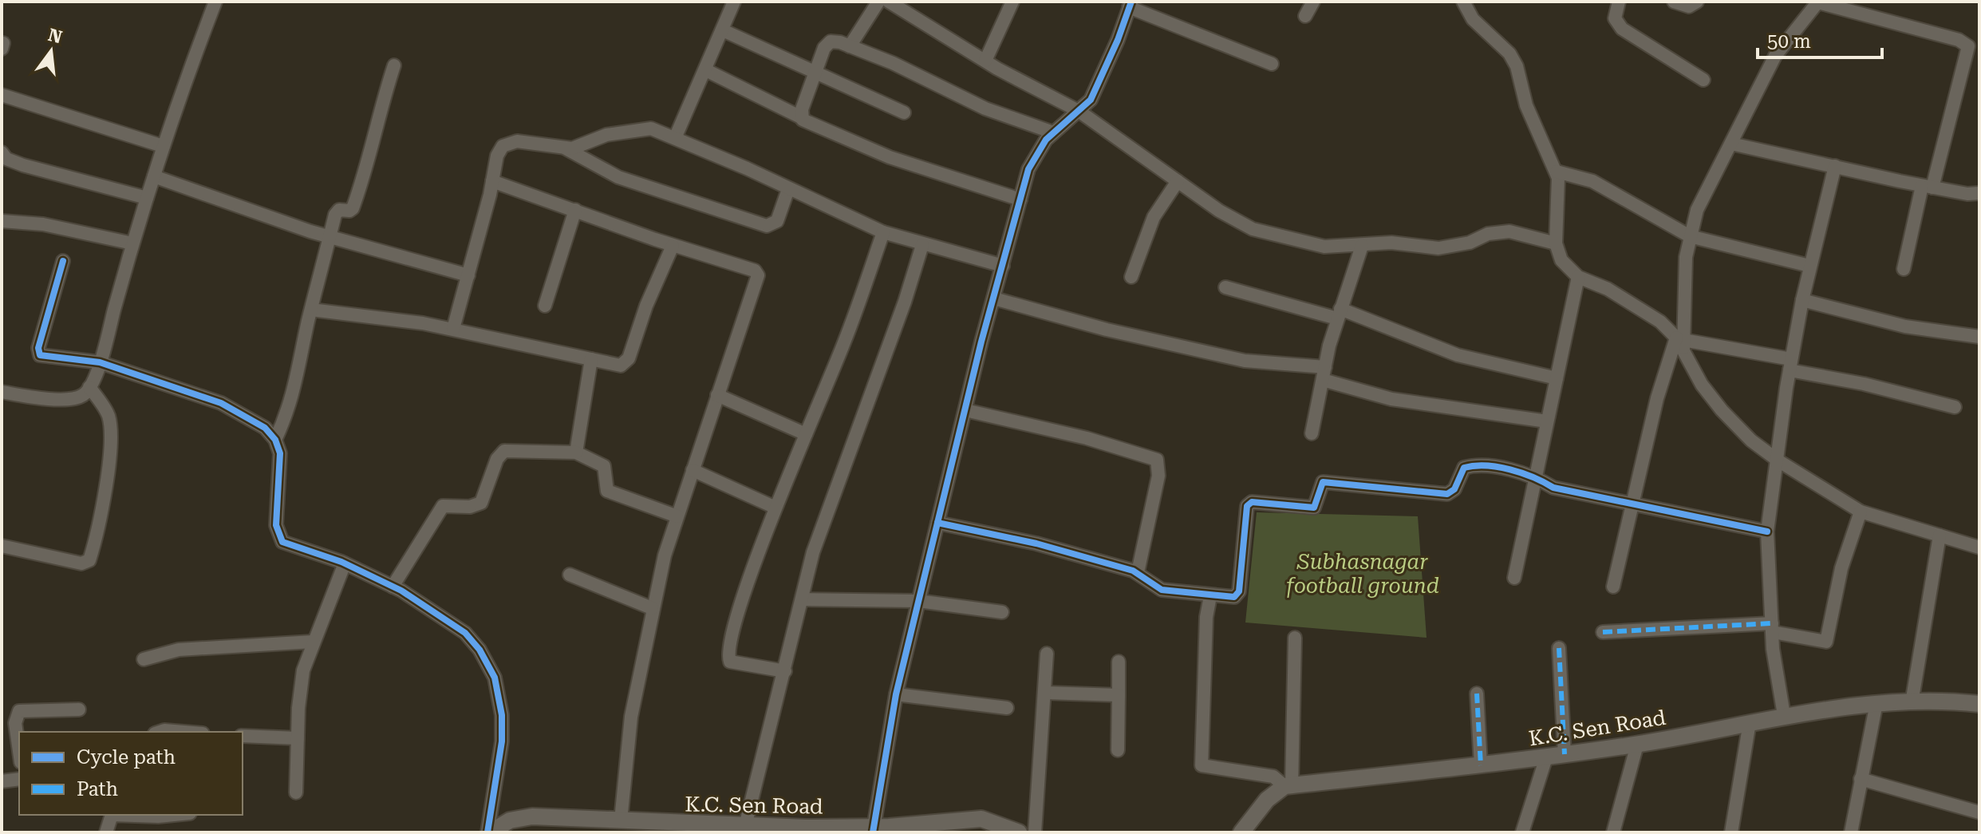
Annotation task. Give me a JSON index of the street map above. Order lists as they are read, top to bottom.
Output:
{
  "streets": {
    "street": ["K.C. Sen Road"]
  },
  "parks": ["Subhasnagar football ground"],
  "legend": ["Cycle path", "Path"],
  "scale_bar": "50 m",
  "north": "top"
}
